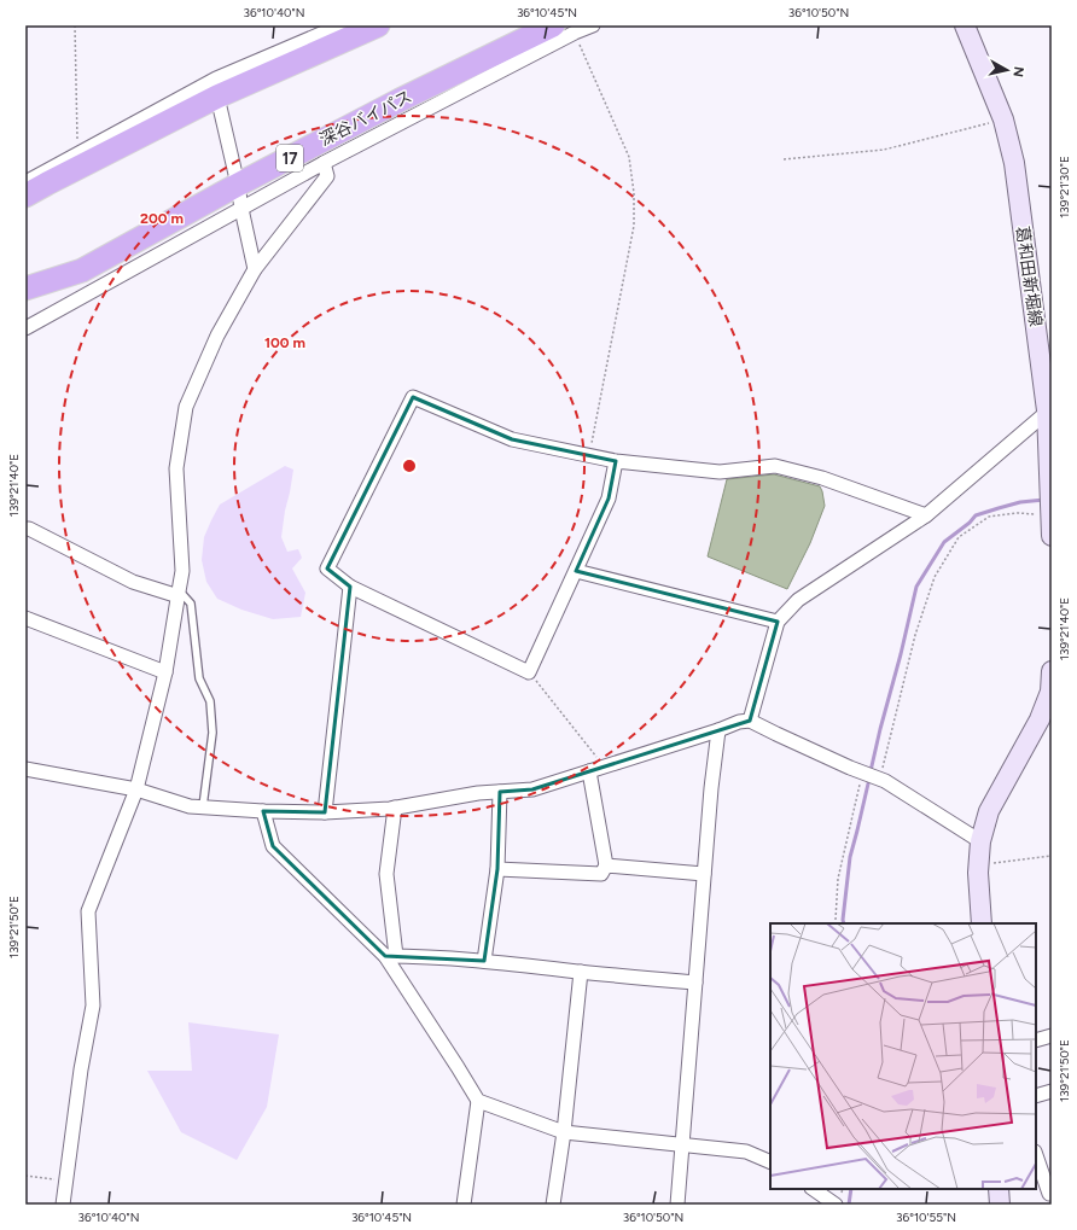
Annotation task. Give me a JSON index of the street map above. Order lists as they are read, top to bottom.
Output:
{
  "streets": {
    "highway": ["深谷バイパス", "17"],
    "main road": ["葛和田新堀線"]
  },
  "north": "right",
  "coordinates": [
    "36°10'40\"N",
    "36°10'45\"N",
    "36°10'50\"N",
    "139°21'30\"E",
    "139°21'40\"E",
    "139°21'50\"E",
    "36°10'55\"N"
  ],
  "rings": ["200 m", "100 m"]
}
